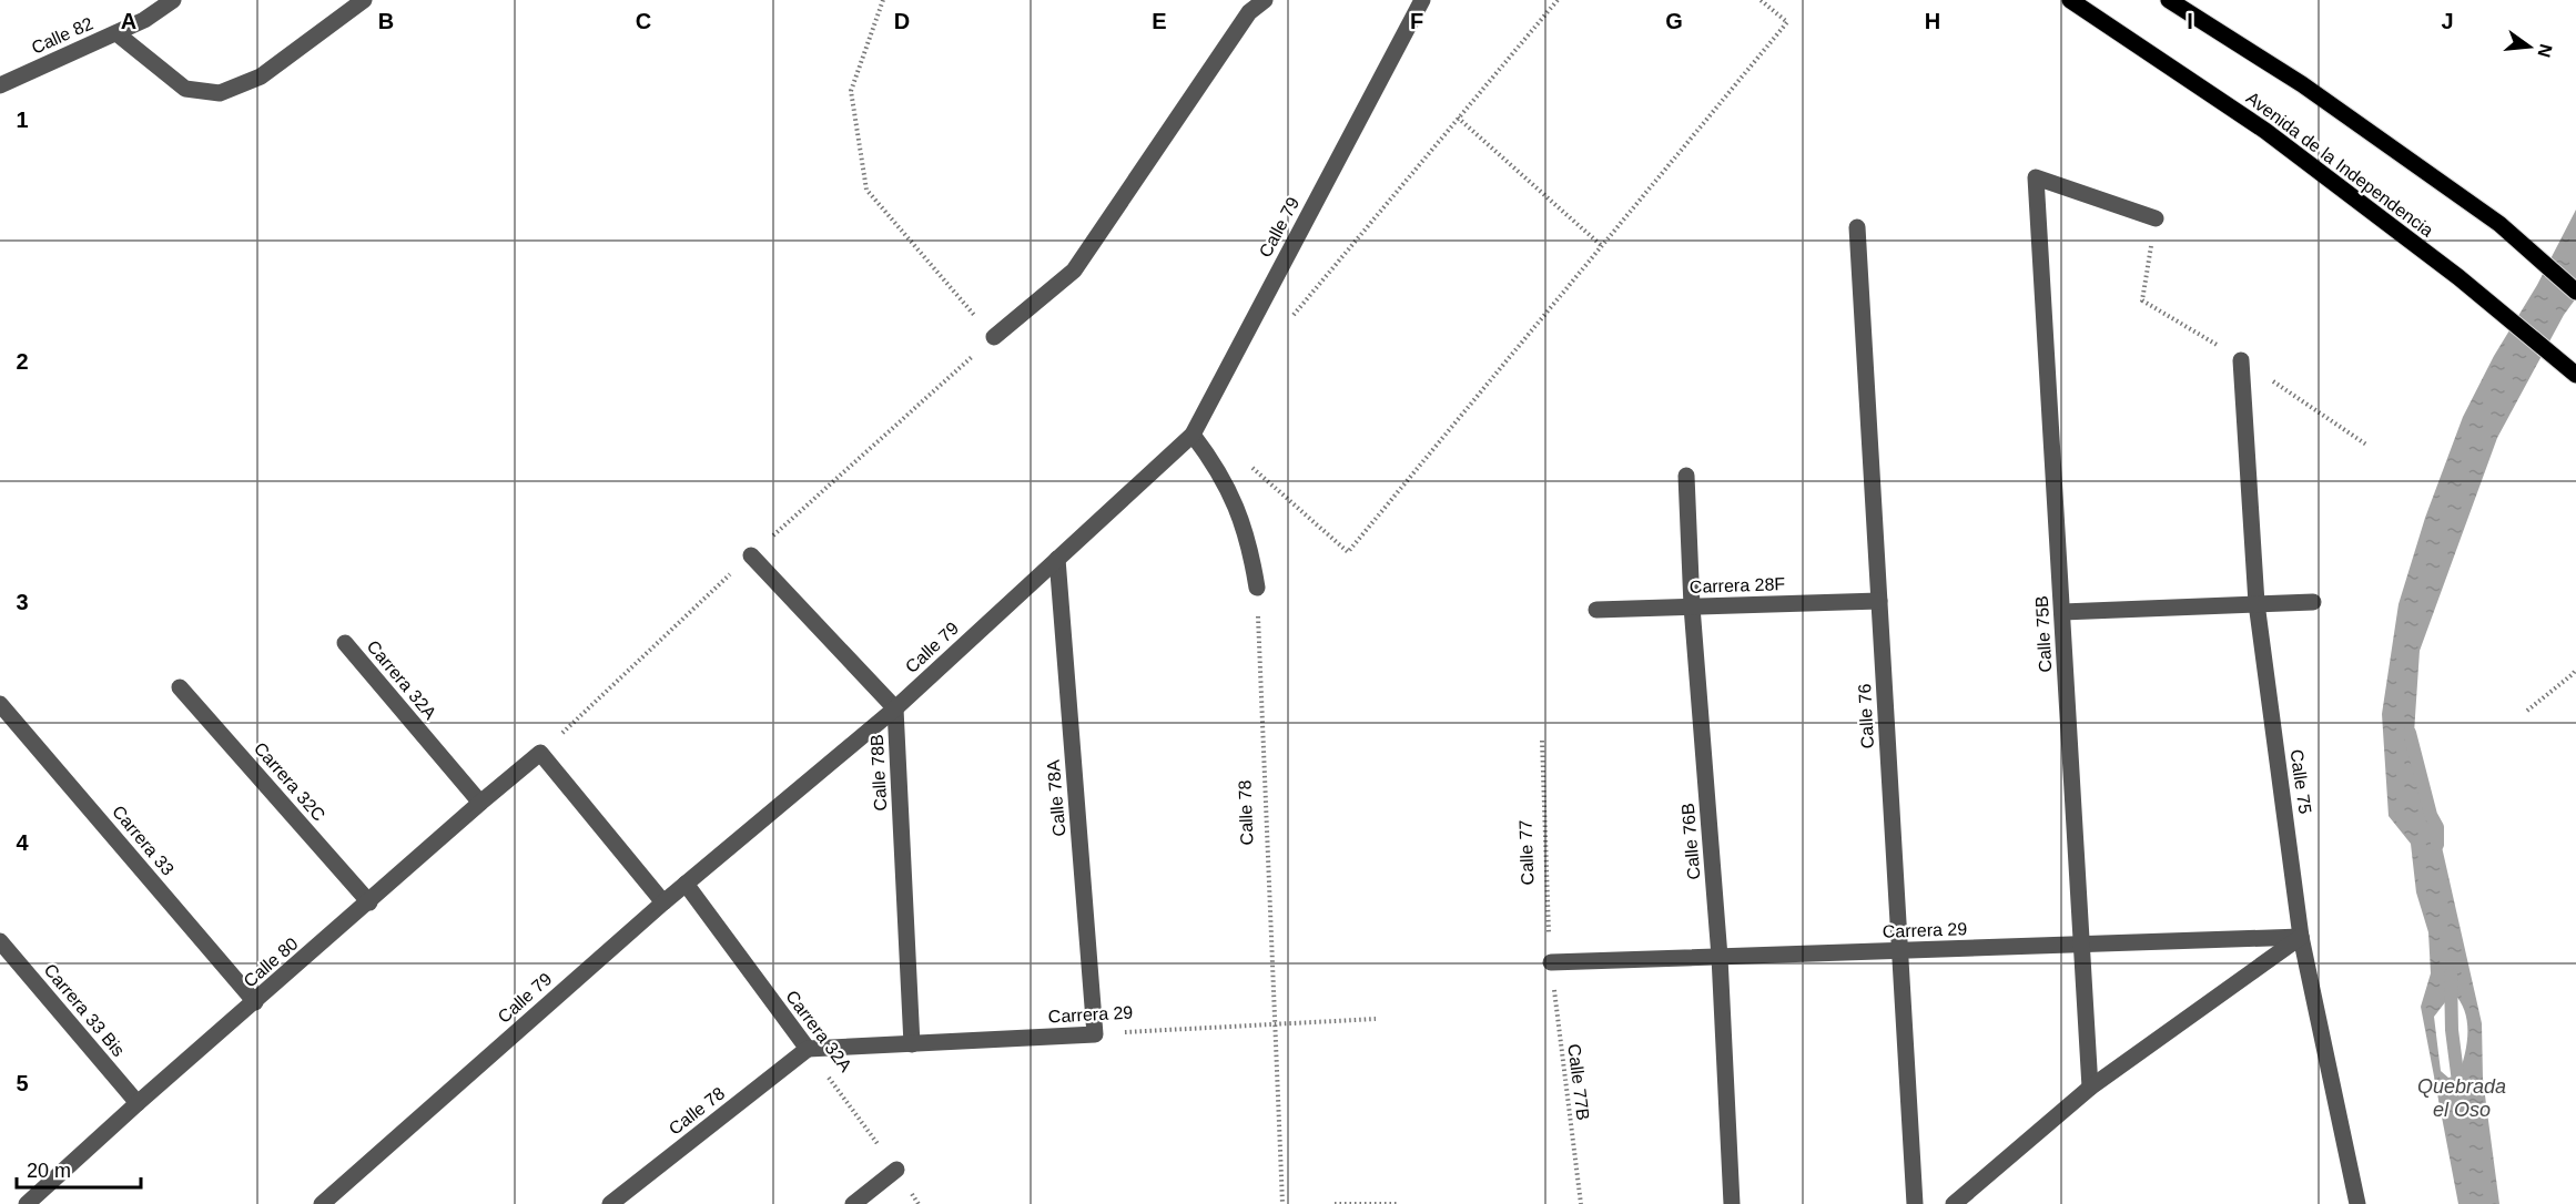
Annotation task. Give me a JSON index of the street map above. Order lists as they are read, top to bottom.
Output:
{
  "streets": {
    "main road": ["Avenida de la Independencia"],
    "street": [
      "Calle 82",
      "Calle 79",
      "Carrera 28F",
      "Calle 75B",
      "Carrera 32A",
      "Calle 76",
      "Calle 78B",
      "Carrera 32C",
      "Calle 75",
      "Calle 78A",
      "Calle 78",
      "Carrera 33",
      "Calle 76B",
      "Carrera 29",
      "Calle 80",
      "Carrera 33 Bis"
    ],
    "path": ["Calle 77", "Calle 77B"]
  },
  "crossings": [
    ["Calle 79", "Carrera 32A"],
    ["Calle 79", "Calle 78B"],
    ["Calle 79", "Calle 78A"],
    ["Calle 79", "Calle 80"],
    ["Carrera 28F", "Calle 76"],
    ["Carrera 28F", "Calle 76B"],
    ["Calle 75B", "Carrera 29"],
    ["Carrera 32A", "Calle 78"],
    ["Carrera 32A", "Carrera 29"],
    ["Carrera 32A", "Calle 80"],
    ["Calle 76", "Carrera 29"],
    ["Calle 78B", "Carrera 29"],
    ["Carrera 32C", "Calle 80"],
    ["Calle 75", "Carrera 29"],
    ["Calle 78A", "Carrera 29"],
    ["Calle 78", "Carrera 29"],
    ["Carrera 33", "Calle 80"],
    ["Calle 76B", "Carrera 29"],
    ["Calle 77", "Carrera 29"],
    ["Calle 77", "Calle 77B"],
    ["Carrera 29", "Calle 77B"],
    ["Calle 80", "Carrera 33 Bis"]
  ],
  "water": ["Quebrada el Oso"],
  "scale_bar": "20 m",
  "north": "right",
  "grid": {
    "columns": [
      "A",
      "B",
      "C",
      "D",
      "E",
      "F",
      "G",
      "H",
      "I",
      "J"
    ],
    "rows": [
      "1",
      "2",
      "3",
      "4",
      "5"
    ]
  }
}
